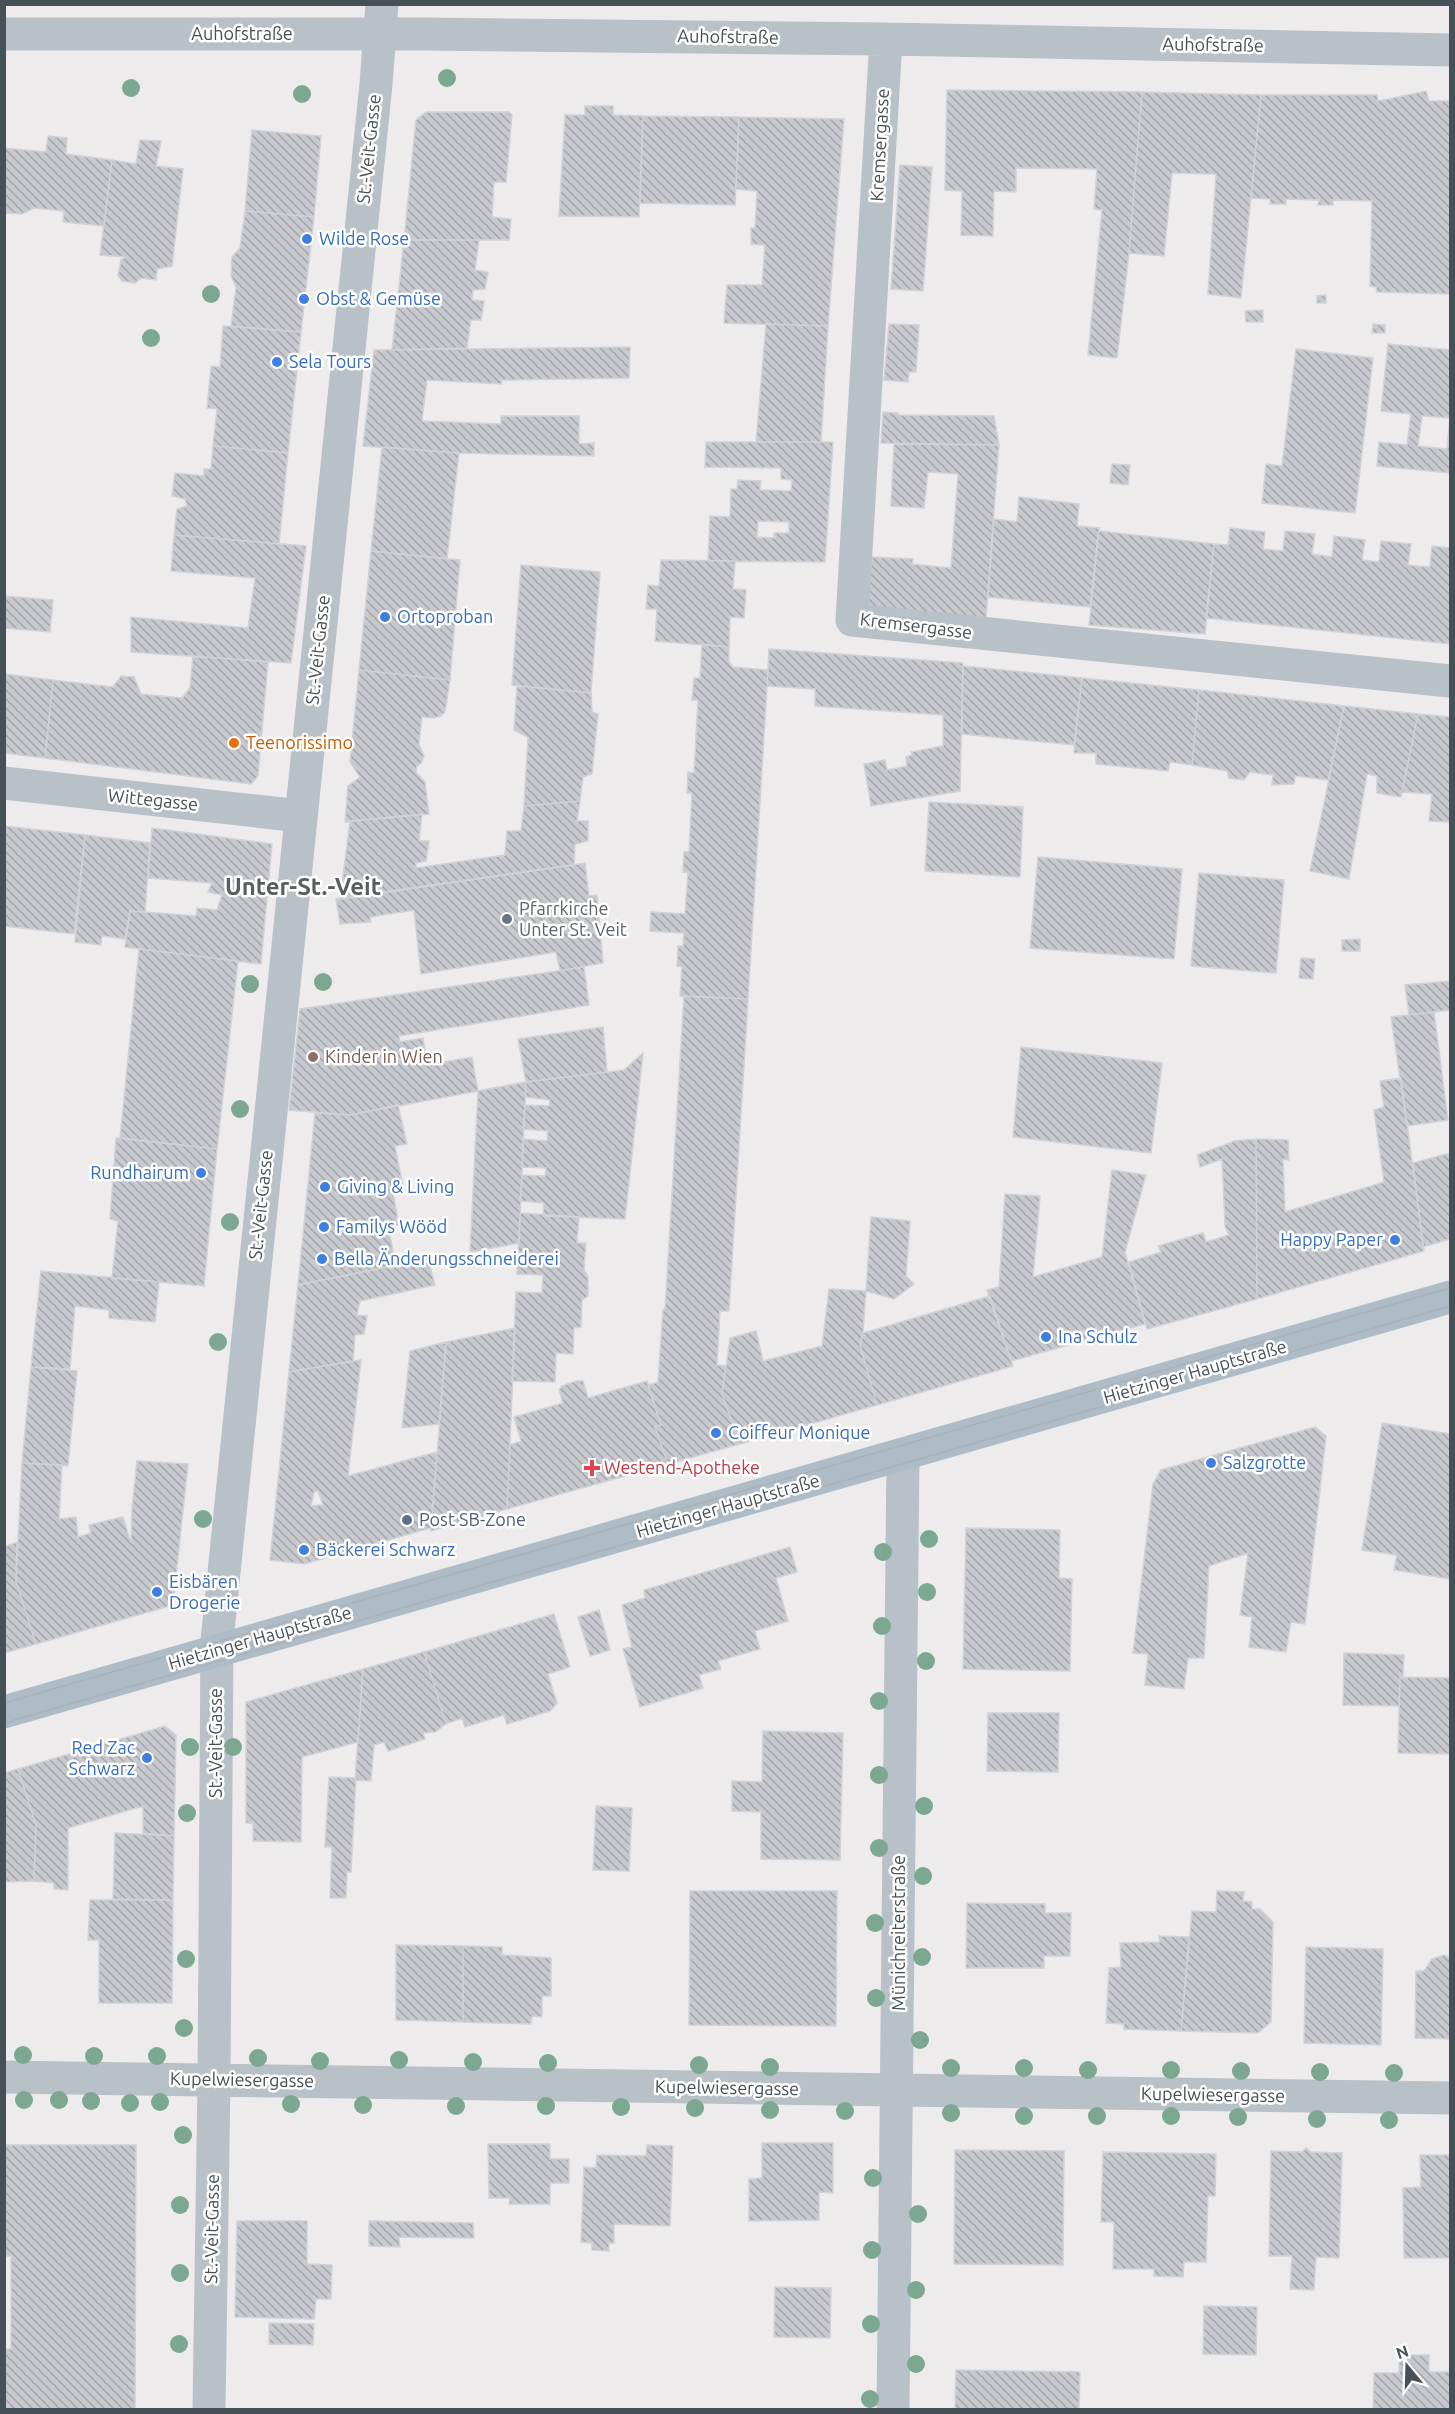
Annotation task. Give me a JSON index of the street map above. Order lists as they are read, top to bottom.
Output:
{
  "streets": {
    "main road": ["Hietzinger Hauptstraße"],
    "street": [
      "Auhofstraße",
      "Kremsergasse",
      "St.-Veit-Gasse",
      "Wittegasse",
      "Münichreiterstraße",
      "Kupelwiesergasse"
    ]
  },
  "crossings": [
    ["Auhofstraße", "Kremsergasse"],
    ["Auhofstraße", "St.-Veit-Gasse"],
    ["St.-Veit-Gasse", "Wittegasse"],
    ["St.-Veit-Gasse", "Hietzinger Hauptstraße"],
    ["St.-Veit-Gasse", "Kupelwiesergasse"],
    ["Hietzinger Hauptstraße", "Münichreiterstraße"],
    ["Münichreiterstraße", "Kupelwiesergasse"]
  ],
  "districts": ["Unter-St.-Veit"],
  "places": {
    "other": [
      "Wilde Rose",
      "Obst & Gemüse",
      "Sela Tours",
      "Ortoproban",
      "Teenorissimo",
      "Pfarrkirche Unter St. Veit",
      "Kinder in Wien",
      "Rundhairum",
      "Giving & Living",
      "Familys Wööd",
      "Happy Paper",
      "Bella Änderungsschneiderei",
      "Ina Schulz",
      "Coiffeur Monique",
      "Salzgrotte",
      "Post SB-Zone",
      "Bäckerei Schwarz",
      "Eisbären Drogerie",
      "Red Zac Schwarz"
    ],
    "health": ["Westend-Apotheke"]
  },
  "north": "top"
}
